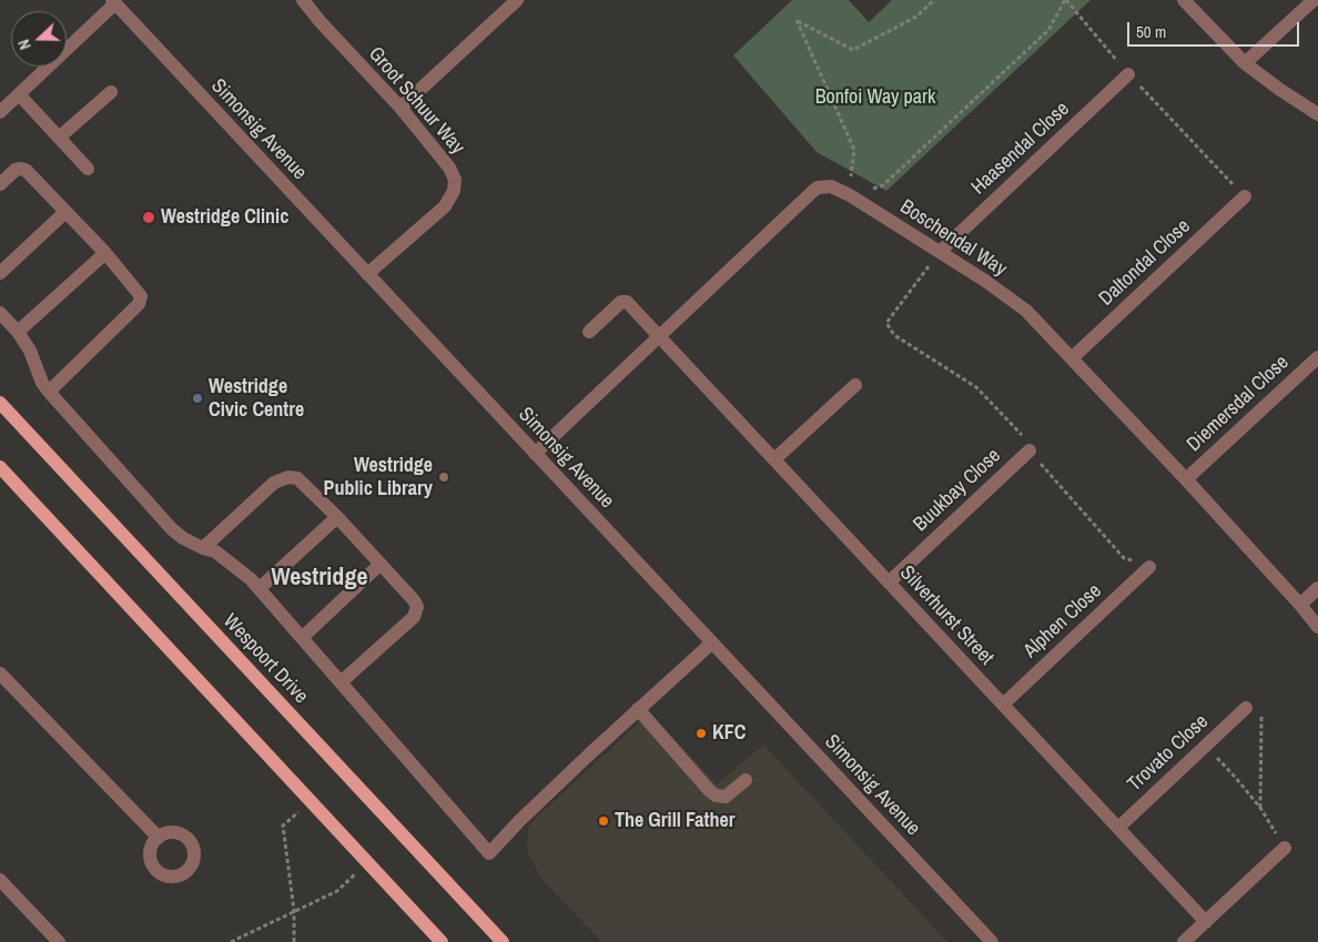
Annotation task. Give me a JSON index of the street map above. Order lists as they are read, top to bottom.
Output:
{
  "streets": {
    "main road": ["Wespoort Drive"],
    "street": [
      "Groot Schuur Way",
      "Simonsig Avenue",
      "Haasendal Close",
      "Boschendal Way",
      "Daltondal Close",
      "Diemersdal Close",
      "Buukbay Close",
      "Silverhurst Street",
      "Alphen Close",
      "Trovato Close"
    ]
  },
  "crossings": [
    ["Groot Schuur Way", "Simonsig Avenue"],
    ["Simonsig Avenue", "Boschendal Way"],
    ["Haasendal Close", "Boschendal Way"],
    ["Boschendal Way", "Daltondal Close"],
    ["Boschendal Way", "Diemersdal Close"],
    ["Boschendal Way", "Silverhurst Street"],
    ["Buukbay Close", "Silverhurst Street"],
    ["Silverhurst Street", "Alphen Close"],
    ["Silverhurst Street", "Trovato Close"]
  ],
  "districts": ["Westridge"],
  "parks": ["Bonfoi Way park"],
  "places": [
    "Westridge Clinic",
    "Westridge Civic Centre",
    "Westridge Public Library",
    "KFC",
    "The Grill Father"
  ],
  "scale_bar": "50 m",
  "north": "left"
}
